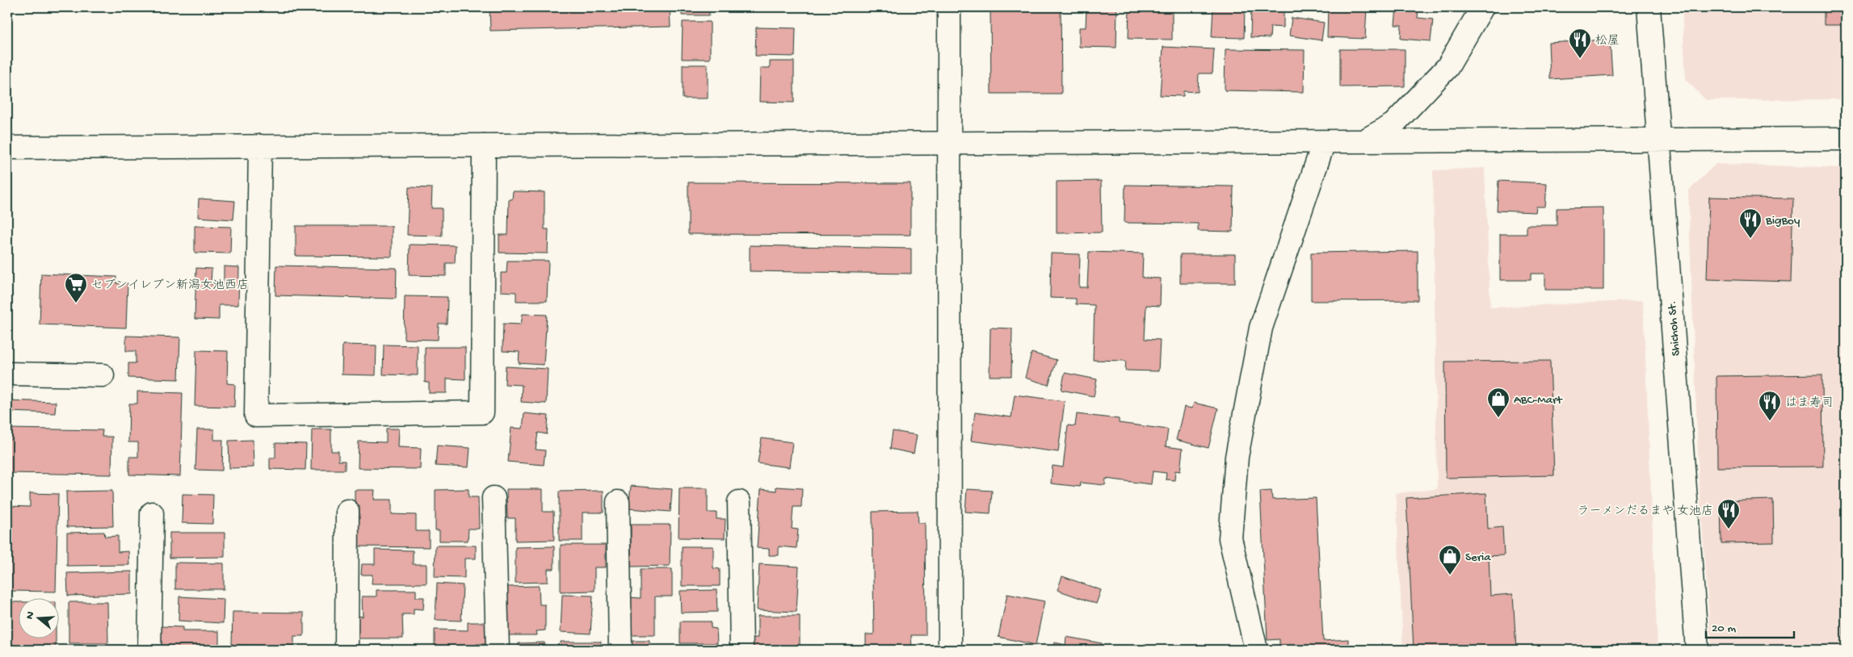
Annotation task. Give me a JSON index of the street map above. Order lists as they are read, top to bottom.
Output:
{
  "streets": {
    "street": ["Shichoh St."]
  },
  "places": {
    "restaurant": [
      "松屋",
      "BigBoy",
      "はま寿司",
      "ラーメンだるまや 女池店"
    ],
    "supermarket": ["セブンイレブン新潟女池西店"],
    "shop": ["ABC-Mart", "Seria"]
  },
  "scale_bar": "20 m",
  "north": "left"
}
